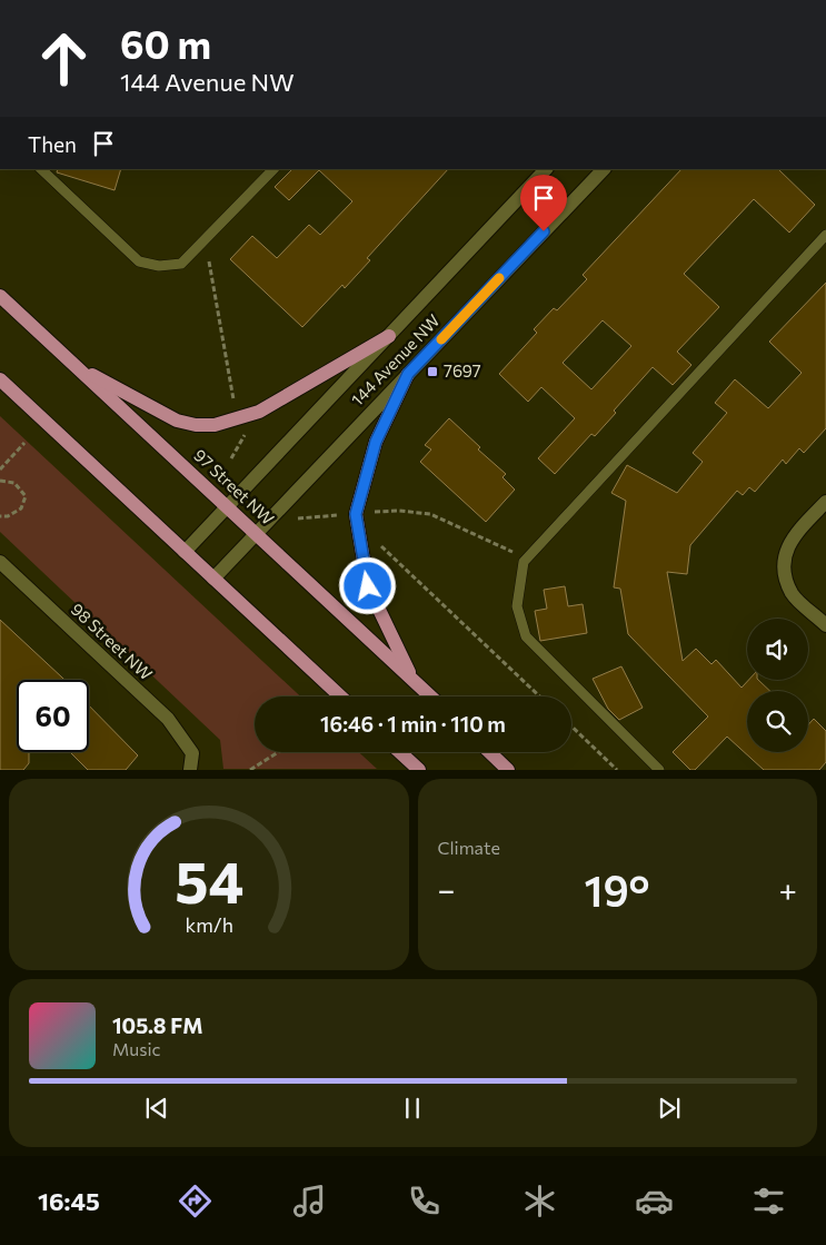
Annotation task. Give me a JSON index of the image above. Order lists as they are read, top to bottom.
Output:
{
  "streets": {
    "main road": ["97 Street NW"],
    "street": ["144 Avenue NW", "98 Street NW"]
  },
  "crossings": [
    ["144 Avenue NW", "97 Street NW"]
  ],
  "places": {
    "transit": ["7697"]
  },
  "page": {
    "turn": ["60 m", "144 Avenue NW"],
    "then": "Then",
    "limit": "60",
    "trip": "16:46 · 1 min · 110 m",
    "tile": "Climate",
    "heat": ["−", "19°", "+"],
    "song": ["105.8 FM", "Music"],
    "tabs": "16:45",
    "gauge": ["54", "km/h"]
  }
}
